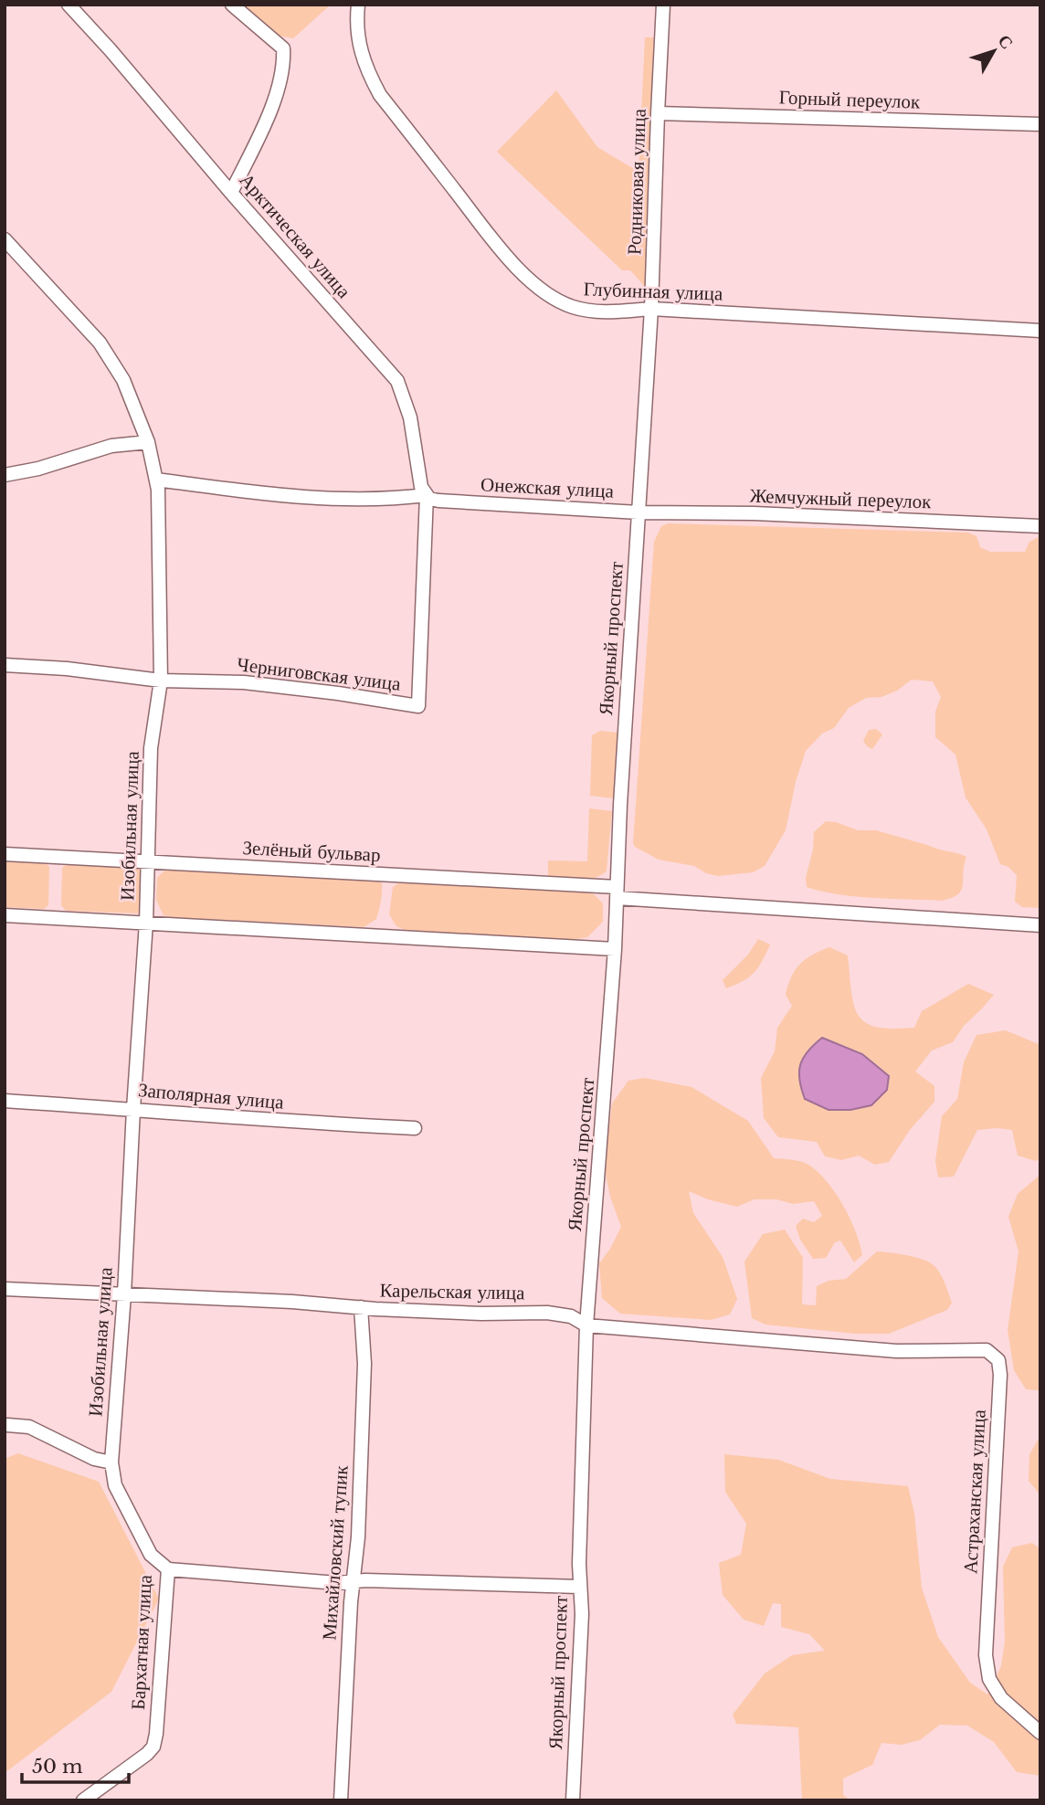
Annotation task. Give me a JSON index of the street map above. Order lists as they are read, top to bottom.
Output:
{
  "streets": {
    "street": [
      "Горный переулок",
      "Родниковая улица",
      "Арктическая улица",
      "Глубинная улица",
      "Онежская улица",
      "Жемчужный переулок",
      "Якорный проспект",
      "Черниговская улица",
      "Изобильная улица",
      "Зелёный бульвар",
      "Заполярная улица",
      "Карельская улица",
      "Астраханская улица",
      "Михайловский тупик",
      "Бархатная улица"
    ]
  },
  "crossings": [
    ["Горный переулок", "Родниковая улица"],
    ["Родниковая улица", "Глубинная улица"],
    ["Родниковая улица", "Онежская улица"],
    ["Родниковая улица", "Жемчужный переулок"],
    ["Родниковая улица", "Якорный проспект"],
    ["Арктическая улица", "Онежская улица"],
    ["Арктическая улица", "Черниговская улица"],
    ["Онежская улица", "Жемчужный переулок"],
    ["Онежская улица", "Якорный проспект"],
    ["Онежская улица", "Черниговская улица"],
    ["Жемчужный переулок", "Якорный проспект"],
    ["Якорный проспект", "Зелёный бульвар"],
    ["Якорный проспект", "Карельская улица"],
    ["Черниговская улица", "Изобильная улица"],
    ["Изобильная улица", "Зелёный бульвар"],
    ["Изобильная улица", "Заполярная улица"],
    ["Изобильная улица", "Карельская улица"],
    ["Изобильная улица", "Бархатная улица"],
    ["Карельская улица", "Астраханская улица"],
    ["Карельская улица", "Михайловский тупик"]
  ],
  "scale_bar": "50 m",
  "north": "top right"
}
